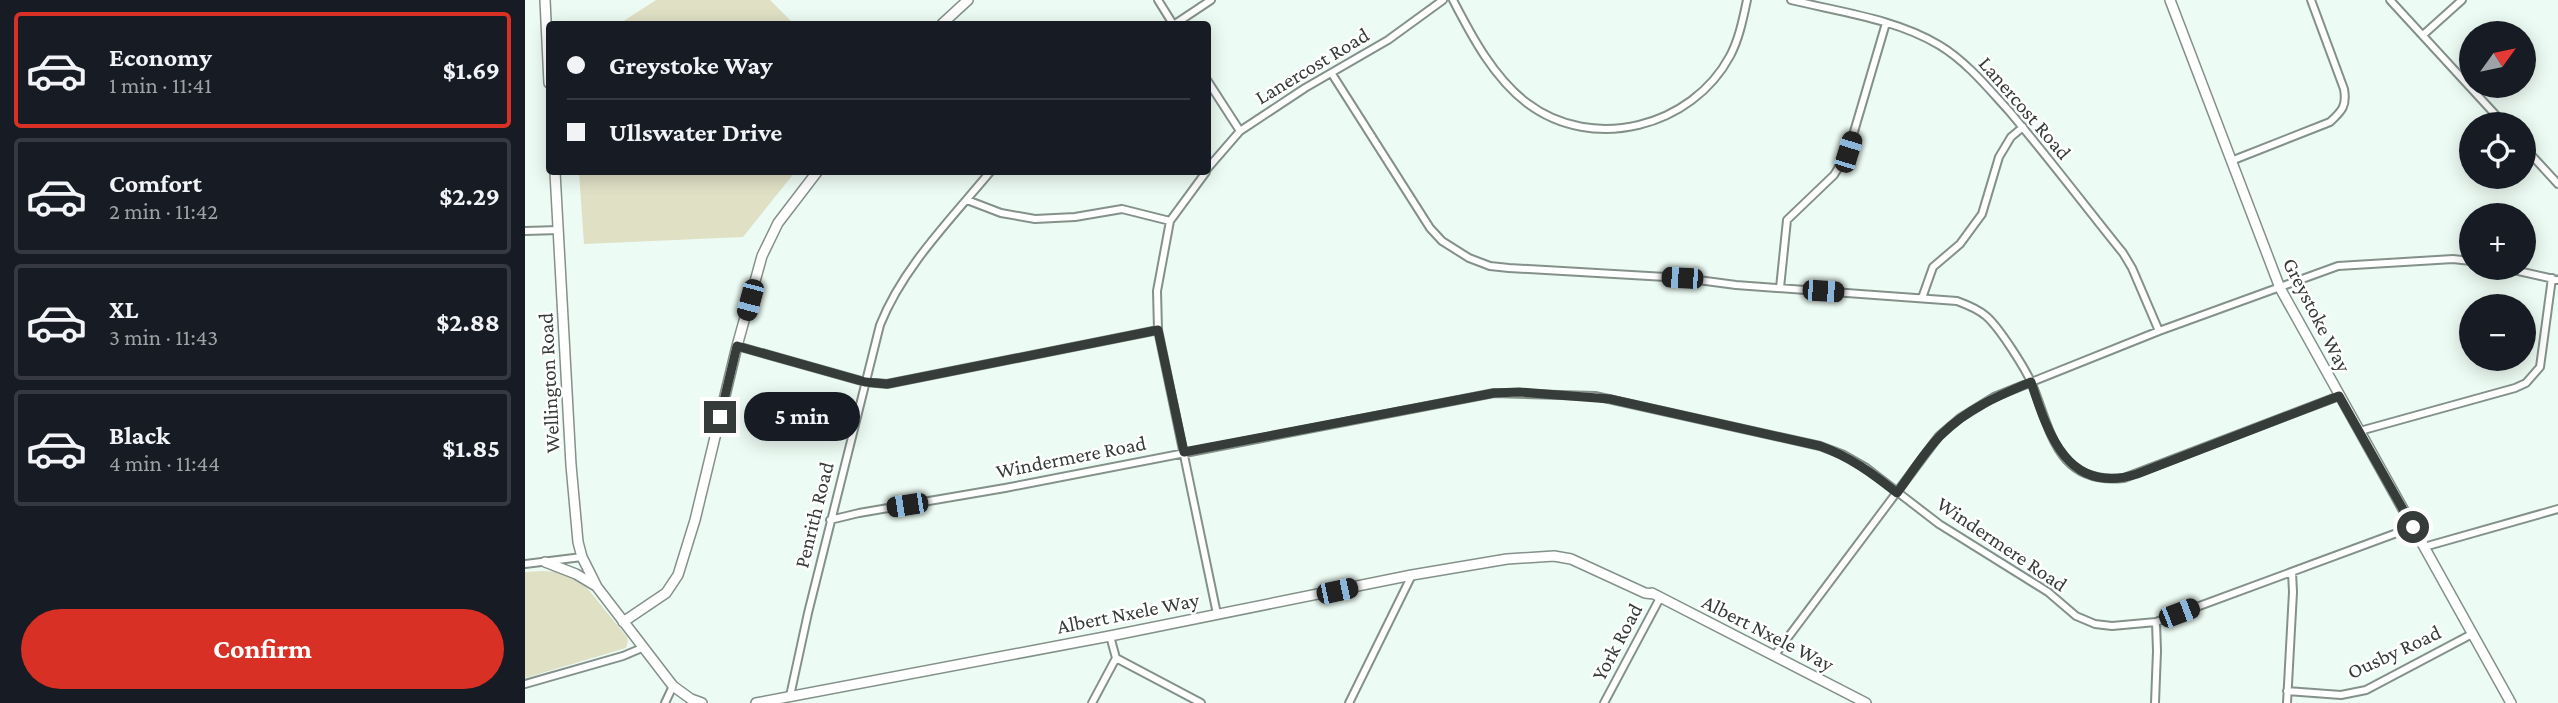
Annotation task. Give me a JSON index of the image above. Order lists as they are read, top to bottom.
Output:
{
  "streets": {
    "main road": ["Greystoke Way", "Wellington Road", "Albert Nxele Way"],
    "street": [
      "Lanercost Road",
      "Windermere Road",
      "Penrith Road",
      "York Road",
      "Ousby Road"
    ]
  },
  "crossings": [
    ["Lanercost Road", "Windermere Road"],
    ["Lanercost Road", "Albert Nxele Way"],
    ["Greystoke Way", "Windermere Road"],
    ["Greystoke Way", "Ousby Road"],
    ["Windermere Road", "Penrith Road"],
    ["Penrith Road", "Albert Nxele Way"],
    ["Albert Nxele Way", "York Road"]
  ],
  "north": "top right",
  "page": {
    "list": [
      {
        "name": "Economy",
        "note": "1 min · 11:41",
        "value": "$1.69"
      },
      {
        "name": "Comfort",
        "note": "2 min · 11:42",
        "value": "$2.29"
      },
      {
        "name": "XL",
        "note": "3 min · 11:43",
        "value": "$2.88"
      },
      {
        "name": "Black",
        "note": "4 min · 11:44",
        "value": "$1.85"
      }
    ],
    "map_buttons": ["+", "−"],
    "banner": ["Greystoke Way", "Ullswater Drive"],
    "bubble": "5 min",
    "buttons": "Confirm"
  }
}
